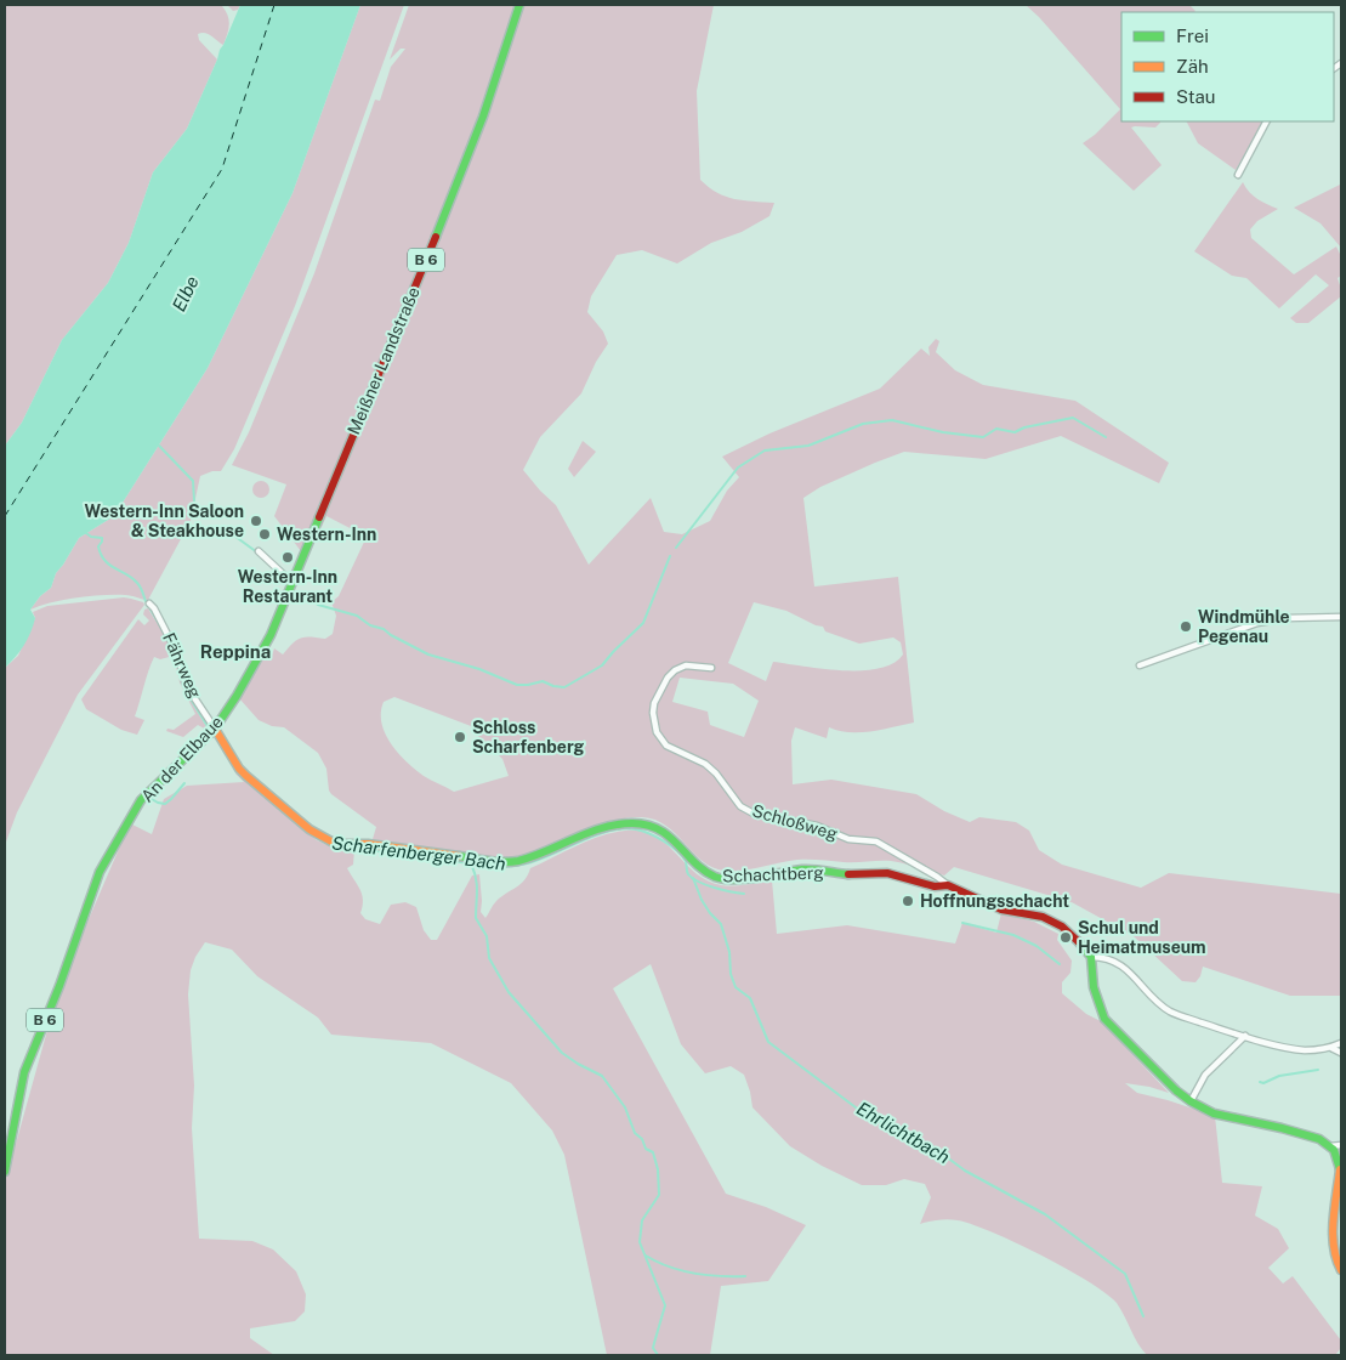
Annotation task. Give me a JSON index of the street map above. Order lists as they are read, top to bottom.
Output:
{
  "streets": {
    "street": [
      "B 6",
      "Meißner Landstraße",
      "Fährweg",
      "An der Elbaue",
      "Schloßweg",
      "Schachtberg"
    ]
  },
  "crossings": [
    ["Meißner Landstraße", "An der Elbaue"],
    ["Fährweg", "An der Elbaue"],
    ["Fährweg", "Schachtberg"],
    ["An der Elbaue", "Schachtberg"],
    ["Schloßweg", "Schachtberg"]
  ],
  "districts": ["Reppina"],
  "water": ["Elbe", "Scharfenberger Bach", "Ehrlichtbach"],
  "places": [
    "Western-Inn Saloon & Steakhouse",
    "Western-Inn",
    "Western-Inn Restaurant",
    "Windmühle Pegenau",
    "Schloss Scharfenberg",
    "Hoffnungsschacht",
    "Schul und Heimatmuseum"
  ],
  "legend": ["Frei", "Zäh", "Stau"]
}
